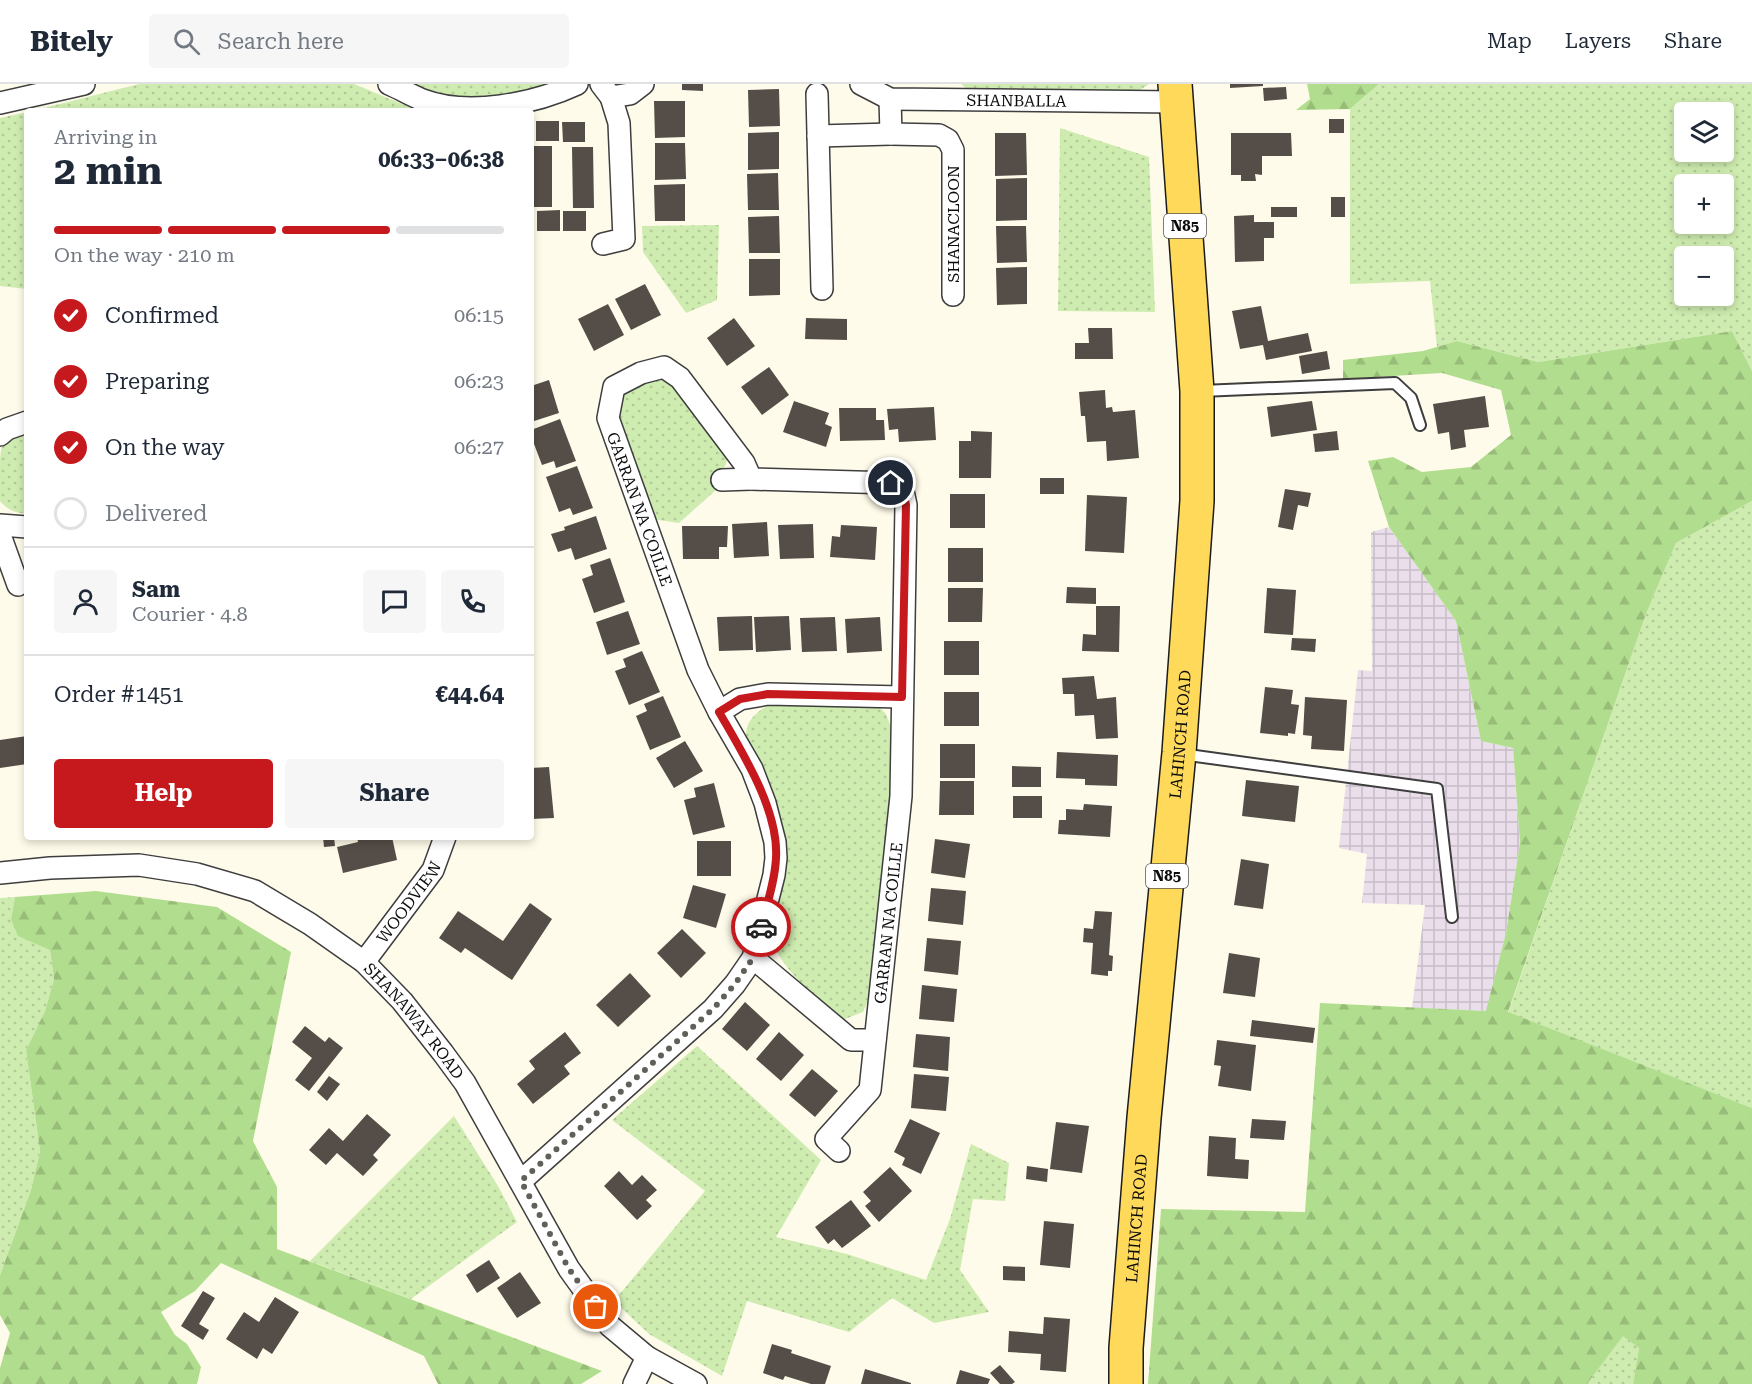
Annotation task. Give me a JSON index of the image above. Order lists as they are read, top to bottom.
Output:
{
  "streets": {
    "main road": ["N85", "LAHINCH ROAD"],
    "street": [
      "SHANBALLA",
      "SHANACLOON",
      "GARRAN NA COILLE",
      "WOODVIEW",
      "SHANAWAY ROAD"
    ]
  },
  "crossings": [
    ["SHANBALLA", "LAHINCH ROAD"],
    ["GARRAN NA COILLE", "SHANAWAY ROAD"],
    ["WOODVIEW", "SHANAWAY ROAD"]
  ],
  "page": {
    "header": "Bitely",
    "search": "Search here",
    "nav": ["Map", "Layers", "Share"],
    "map_buttons": ["+", "−"],
    "heading": ["2 min", "Arriving in", "06:33–06:38"],
    "panel": [
      "Sam",
      "Courier · 4.8",
      "Order #1451",
      "€44.64"
    ],
    "bar": "On the way · 210 m",
    "list": [
      ["Confirmed", "06:15"],
      ["Preparing", "06:23"],
      ["On the way", "06:27"],
      "Delivered"
    ],
    "buttons": ["Help", "Share"]
  }
}
